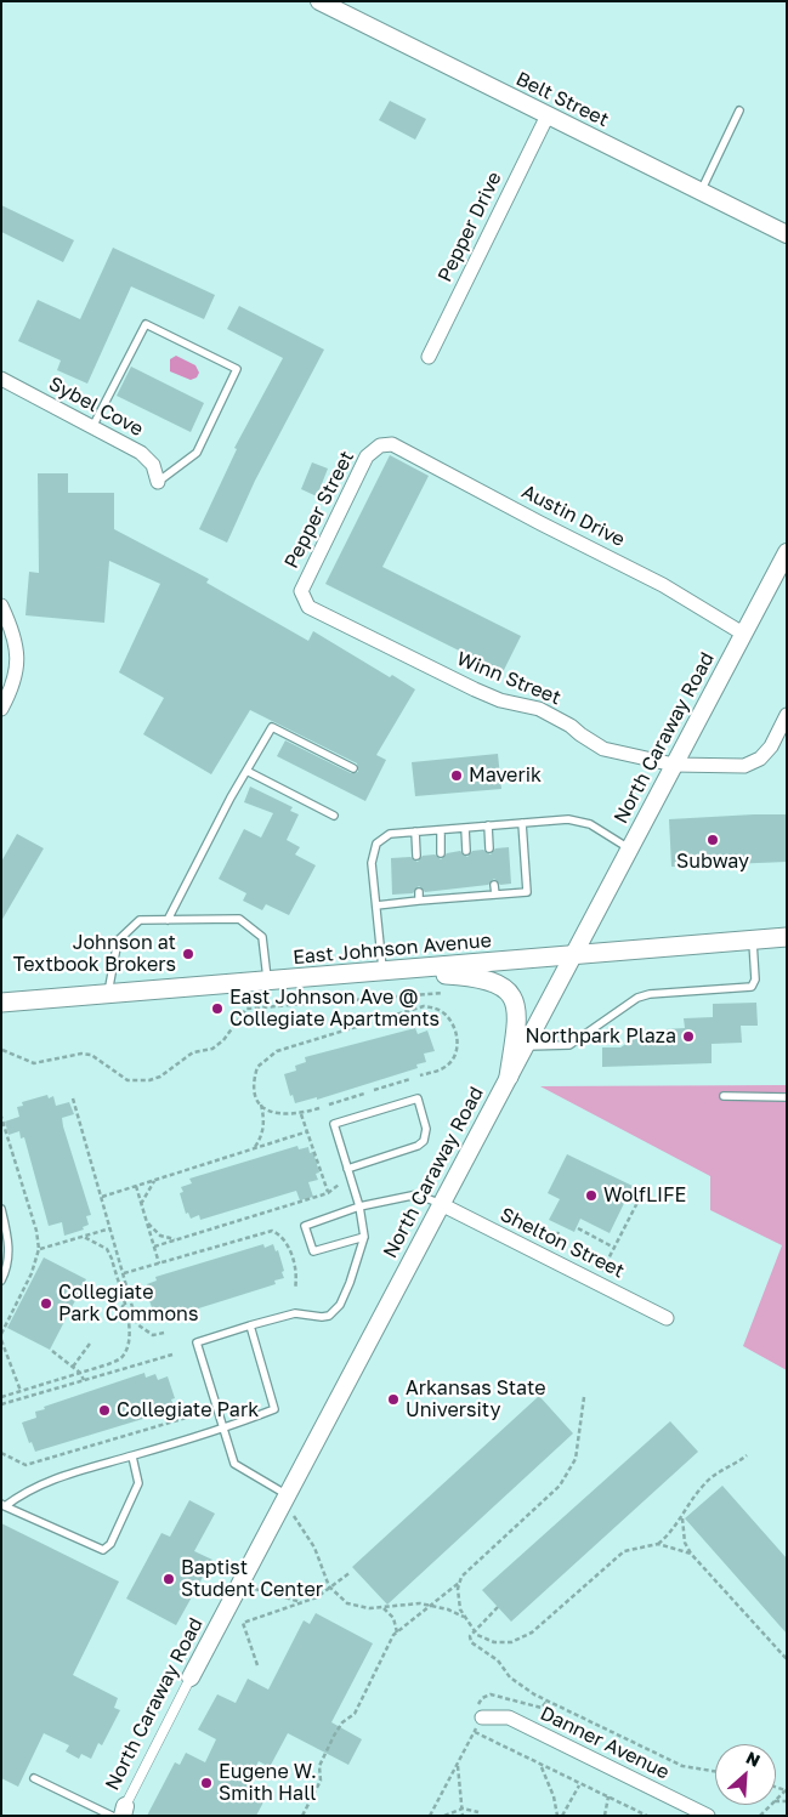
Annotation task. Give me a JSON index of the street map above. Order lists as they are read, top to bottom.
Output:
{
  "streets": {
    "main road": ["East Johnson Avenue"],
    "street": [
      "Belt Street",
      "Pepper Drive",
      "Sybel Cove",
      "Pepper Street",
      "Austin Drive",
      "Winn Street",
      "North Caraway Road",
      "Shelton Street",
      "Danner Avenue"
    ]
  },
  "crossings": [
    ["Belt Street", "Pepper Drive"],
    ["Pepper Street", "Austin Drive"],
    ["Pepper Street", "Winn Street"],
    ["Austin Drive", "North Caraway Road"],
    ["Winn Street", "North Caraway Road"],
    ["North Caraway Road", "East Johnson Avenue"],
    ["North Caraway Road", "Shelton Street"]
  ],
  "places": [
    "Maverik",
    "Subway",
    "Johnson at Textbook Brokers",
    "East Johnson Ave @ Collegiate Apartments",
    "Northpark Plaza",
    "WolfLIFE",
    "Collegiate Park Commons",
    "Arkansas State University",
    "Collegiate Park",
    "Baptist Student Center",
    "Eugene W. Smith Hall"
  ],
  "north": "top right"
}
